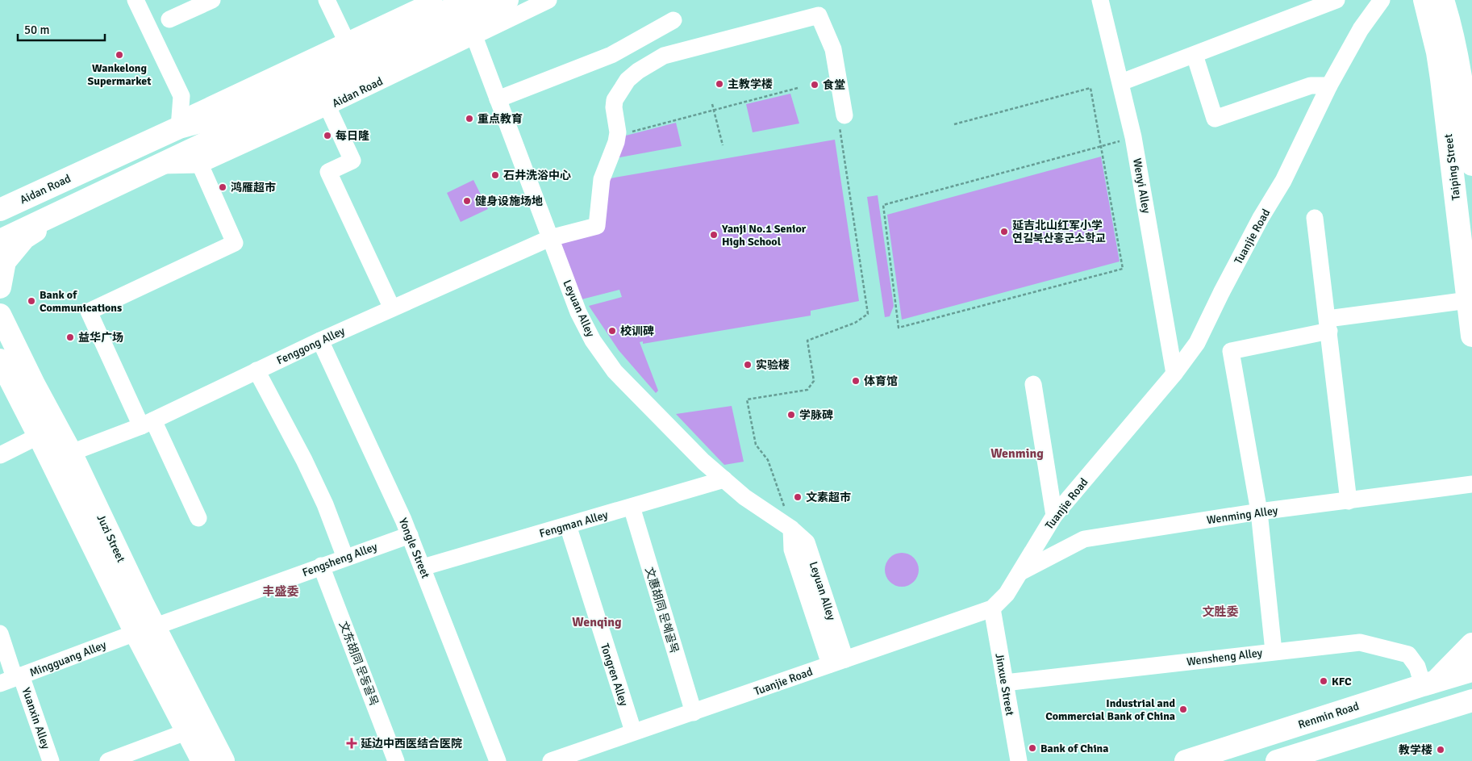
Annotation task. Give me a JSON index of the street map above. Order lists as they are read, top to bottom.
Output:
{
  "streets": {
    "main road": [
      "Aidan Road",
      "Taiping Street",
      "Juzi Street",
      "Renmin Road"
    ],
    "street": [
      "Wenyi Alley",
      "Tuanjie Road",
      "Leyuan Alley",
      "Fenggong Alley",
      "Wenming Alley",
      "Fengman Alley",
      "Yongle Street",
      "Fengsheng Alley",
      "文惠胡同 문혜골목",
      "Wensheng Alley",
      "Mingguang Alley",
      "文东胡同 문동골목",
      "Tongren Alley",
      "Jinxue Street",
      "Yuanxin Alley"
    ]
  },
  "crossings": [
    ["Aidan Road", "Leyuan Alley"],
    ["Wenyi Alley", "Tuanjie Road"],
    ["Tuanjie Road", "Leyuan Alley"],
    ["Tuanjie Road", "Wenming Alley"],
    ["Tuanjie Road", "文惠胡同 문혜골목"],
    ["Tuanjie Road", "Tongren Alley"],
    ["Tuanjie Road", "Jinxue Street"],
    ["Leyuan Alley", "Fenggong Alley"],
    ["Leyuan Alley", "Fengman Alley"],
    ["Fenggong Alley", "Juzi Street"],
    ["Fenggong Alley", "Yongle Street"],
    ["Fengman Alley", "Yongle Street"],
    ["Fengman Alley", "文惠胡同 문혜골목"],
    ["Fengman Alley", "Tongren Alley"],
    ["Juzi Street", "Fengsheng Alley"],
    ["Juzi Street", "Mingguang Alley"],
    ["Yongle Street", "Fengsheng Alley"],
    ["Fengsheng Alley", "Mingguang Alley"],
    ["Fengsheng Alley", "文东胡同 문동골목"],
    ["Wensheng Alley", "Jinxue Street"],
    ["Wensheng Alley", "Renmin Road"],
    ["Mingguang Alley", "Yuanxin Alley"]
  ],
  "districts": [
    "Wenming",
    "丰盛委",
    "文胜委",
    "Wenqing"
  ],
  "places": {
    "other": [
      "Wankelong Supermarket",
      "主教学楼",
      "食堂",
      "重点教育",
      "每日隆",
      "石井洗浴中心",
      "鸿雁超市",
      "健身设施场地",
      "延吉北山红军小学 연길북산홍군소학교",
      "Yanji No.1 Senior High School",
      "Bank of Communications",
      "校训碑",
      "益华广场",
      "实验楼",
      "体育馆",
      "学脉碑",
      "文素超市",
      "KFC",
      "Industrial and Commercial Bank of China",
      "Bank of China",
      "教学楼"
    ],
    "health": ["延边中西医结合医院"]
  },
  "scale_bar": "50 m"
}
